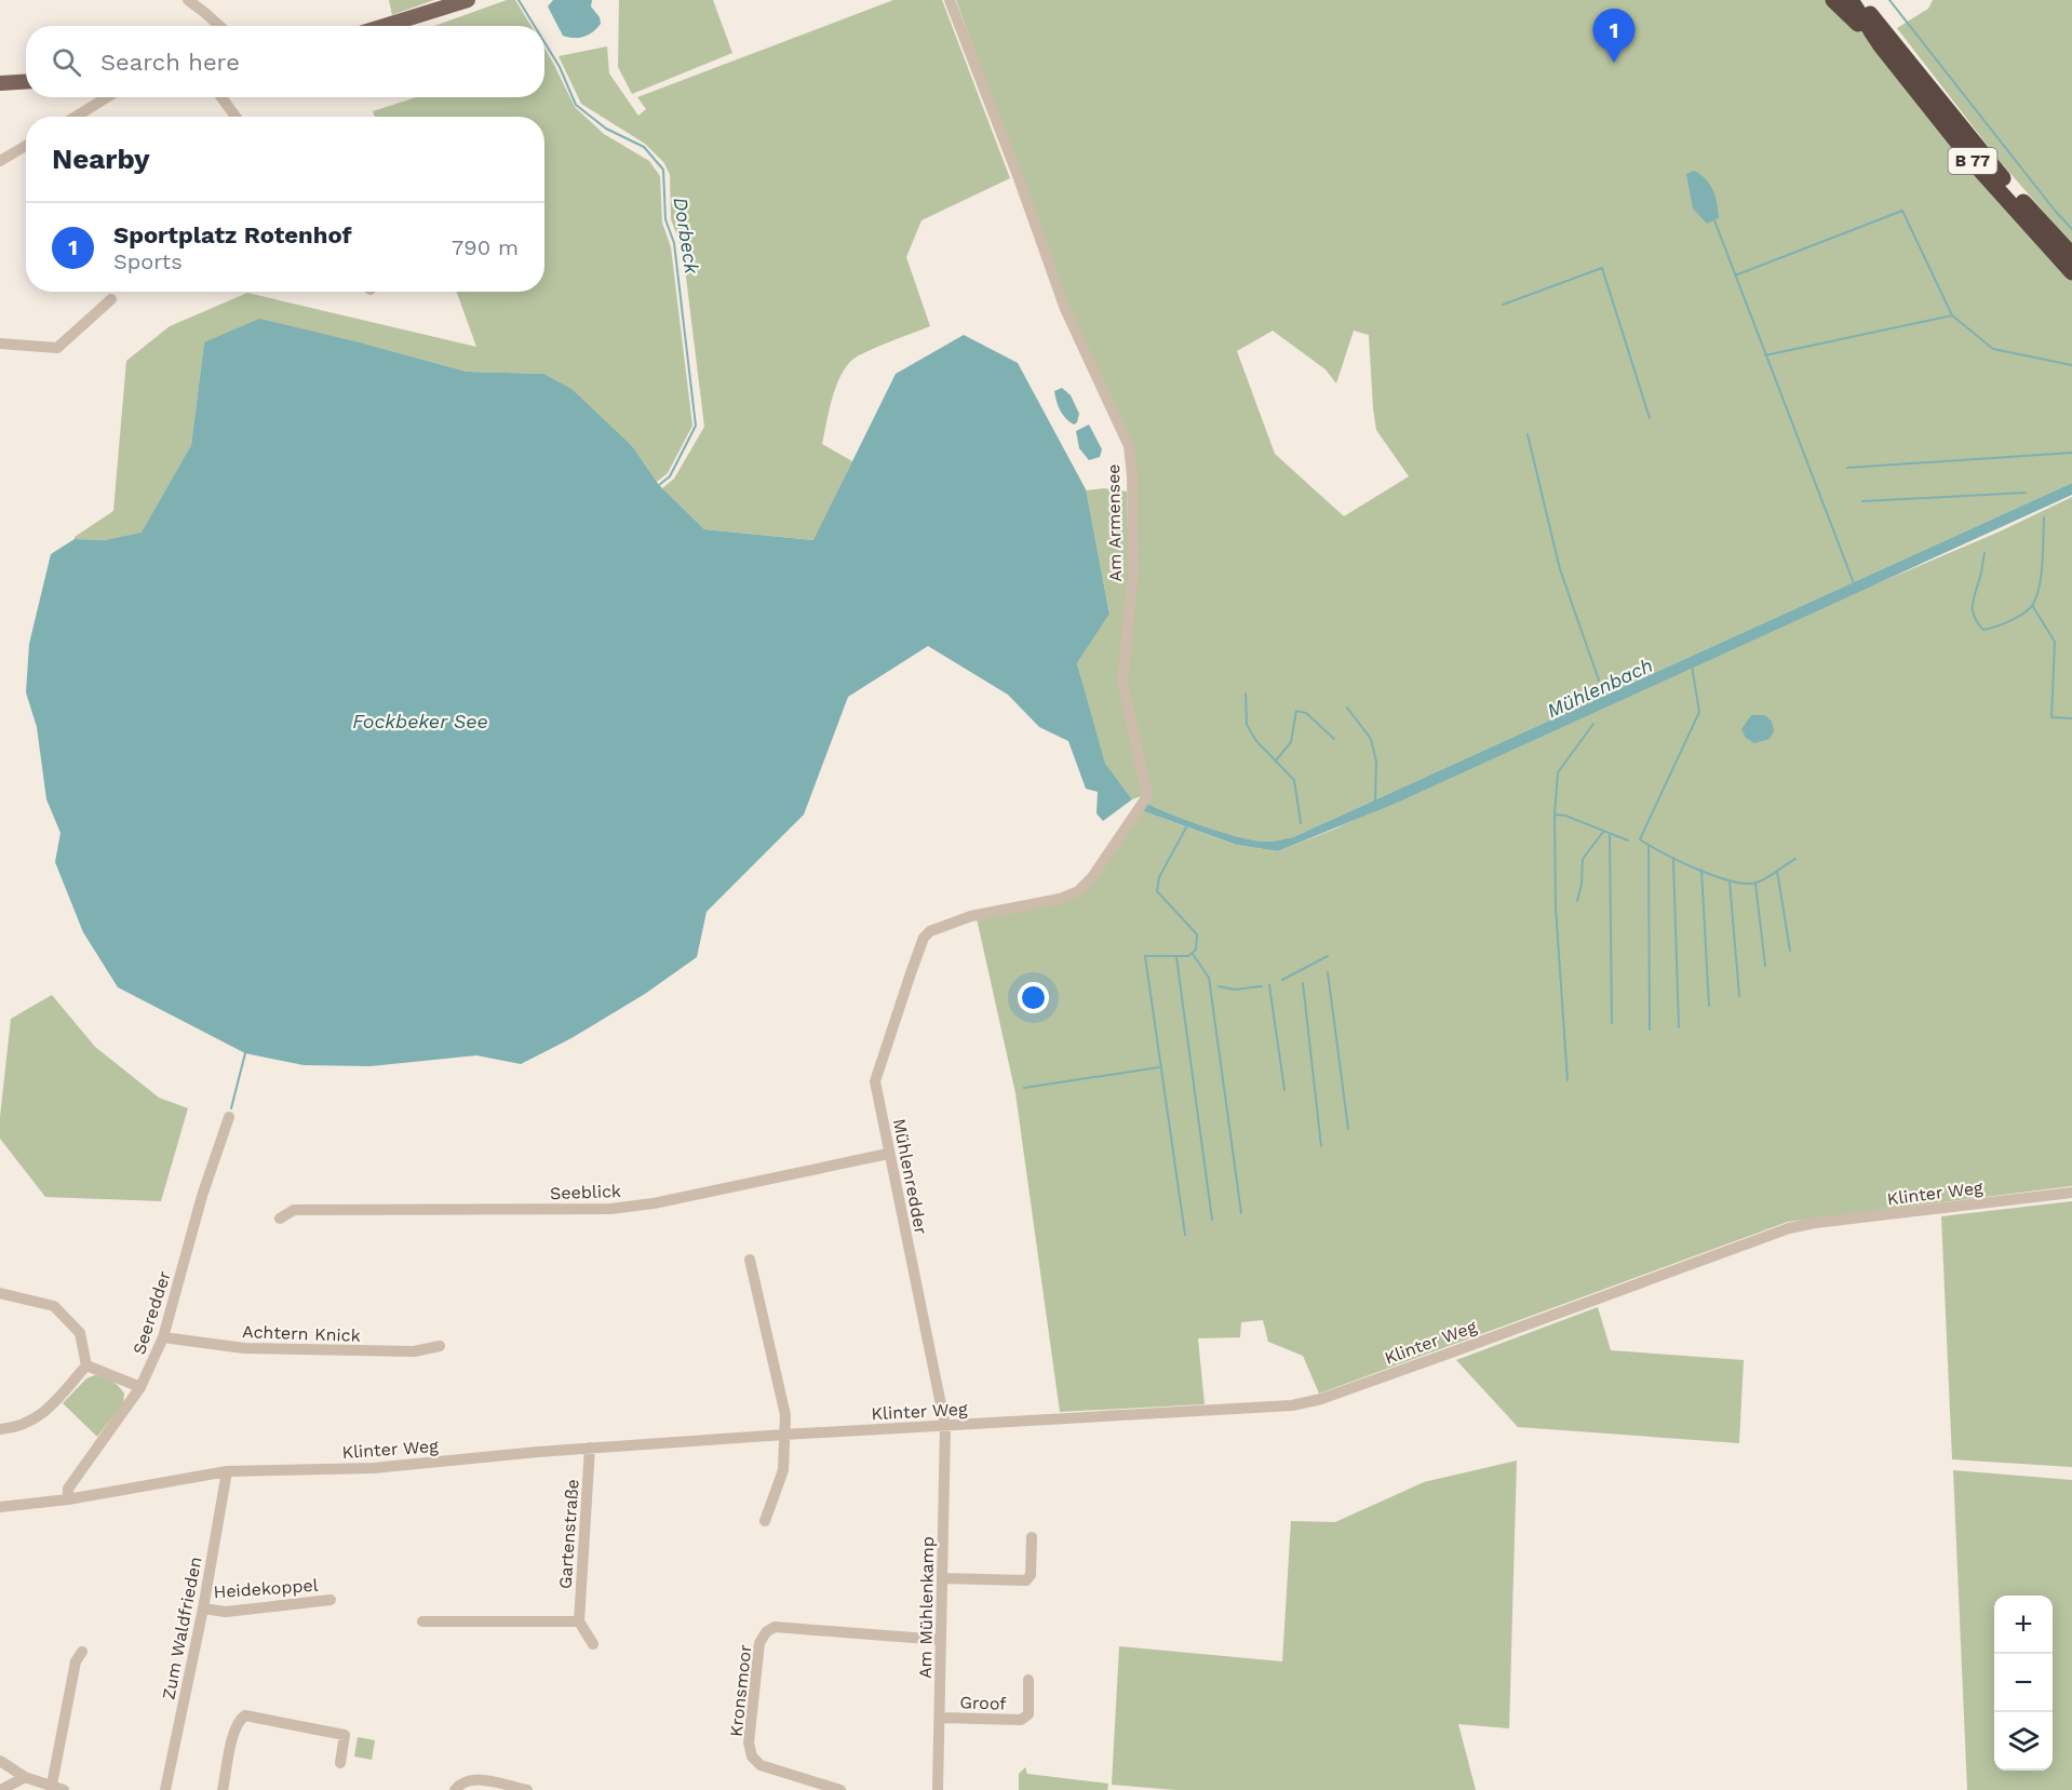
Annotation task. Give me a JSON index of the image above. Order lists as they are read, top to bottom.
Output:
{
  "streets": {
    "highway": ["B 77"],
    "street": [
      "Am Armensee",
      "Mühlenredder",
      "Seeblick",
      "Klinter Weg",
      "Seeredder",
      "Achtern Knick",
      "Gartenstraße",
      "Heidekoppel",
      "Am Mühlenkamp",
      "Zum Waldfrieden",
      "Kronsmoor",
      "Groof"
    ]
  },
  "crossings": [
    ["Am Armensee", "Mühlenredder"],
    ["Mühlenredder", "Seeblick"],
    ["Mühlenredder", "Klinter Weg"],
    ["Mühlenredder", "Am Mühlenkamp"],
    ["Klinter Weg", "Seeredder"],
    ["Klinter Weg", "Gartenstraße"],
    ["Klinter Weg", "Am Mühlenkamp"],
    ["Klinter Weg", "Zum Waldfrieden"],
    ["Seeredder", "Achtern Knick"],
    ["Heidekoppel", "Zum Waldfrieden"],
    ["Am Mühlenkamp", "Kronsmoor"],
    ["Am Mühlenkamp", "Groof"]
  ],
  "water": ["Dorbeck", "Mühlenbach", "Fockbeker See"],
  "page": {
    "pins": "1",
    "search": "Search here",
    "heading": "Nearby",
    "list": [
      {
        "mark": "1",
        "name": "Sportplatz Rotenhof",
        "note": "Sports",
        "value": "790 m"
      }
    ],
    "map_buttons": ["+", "−"]
  }
}
